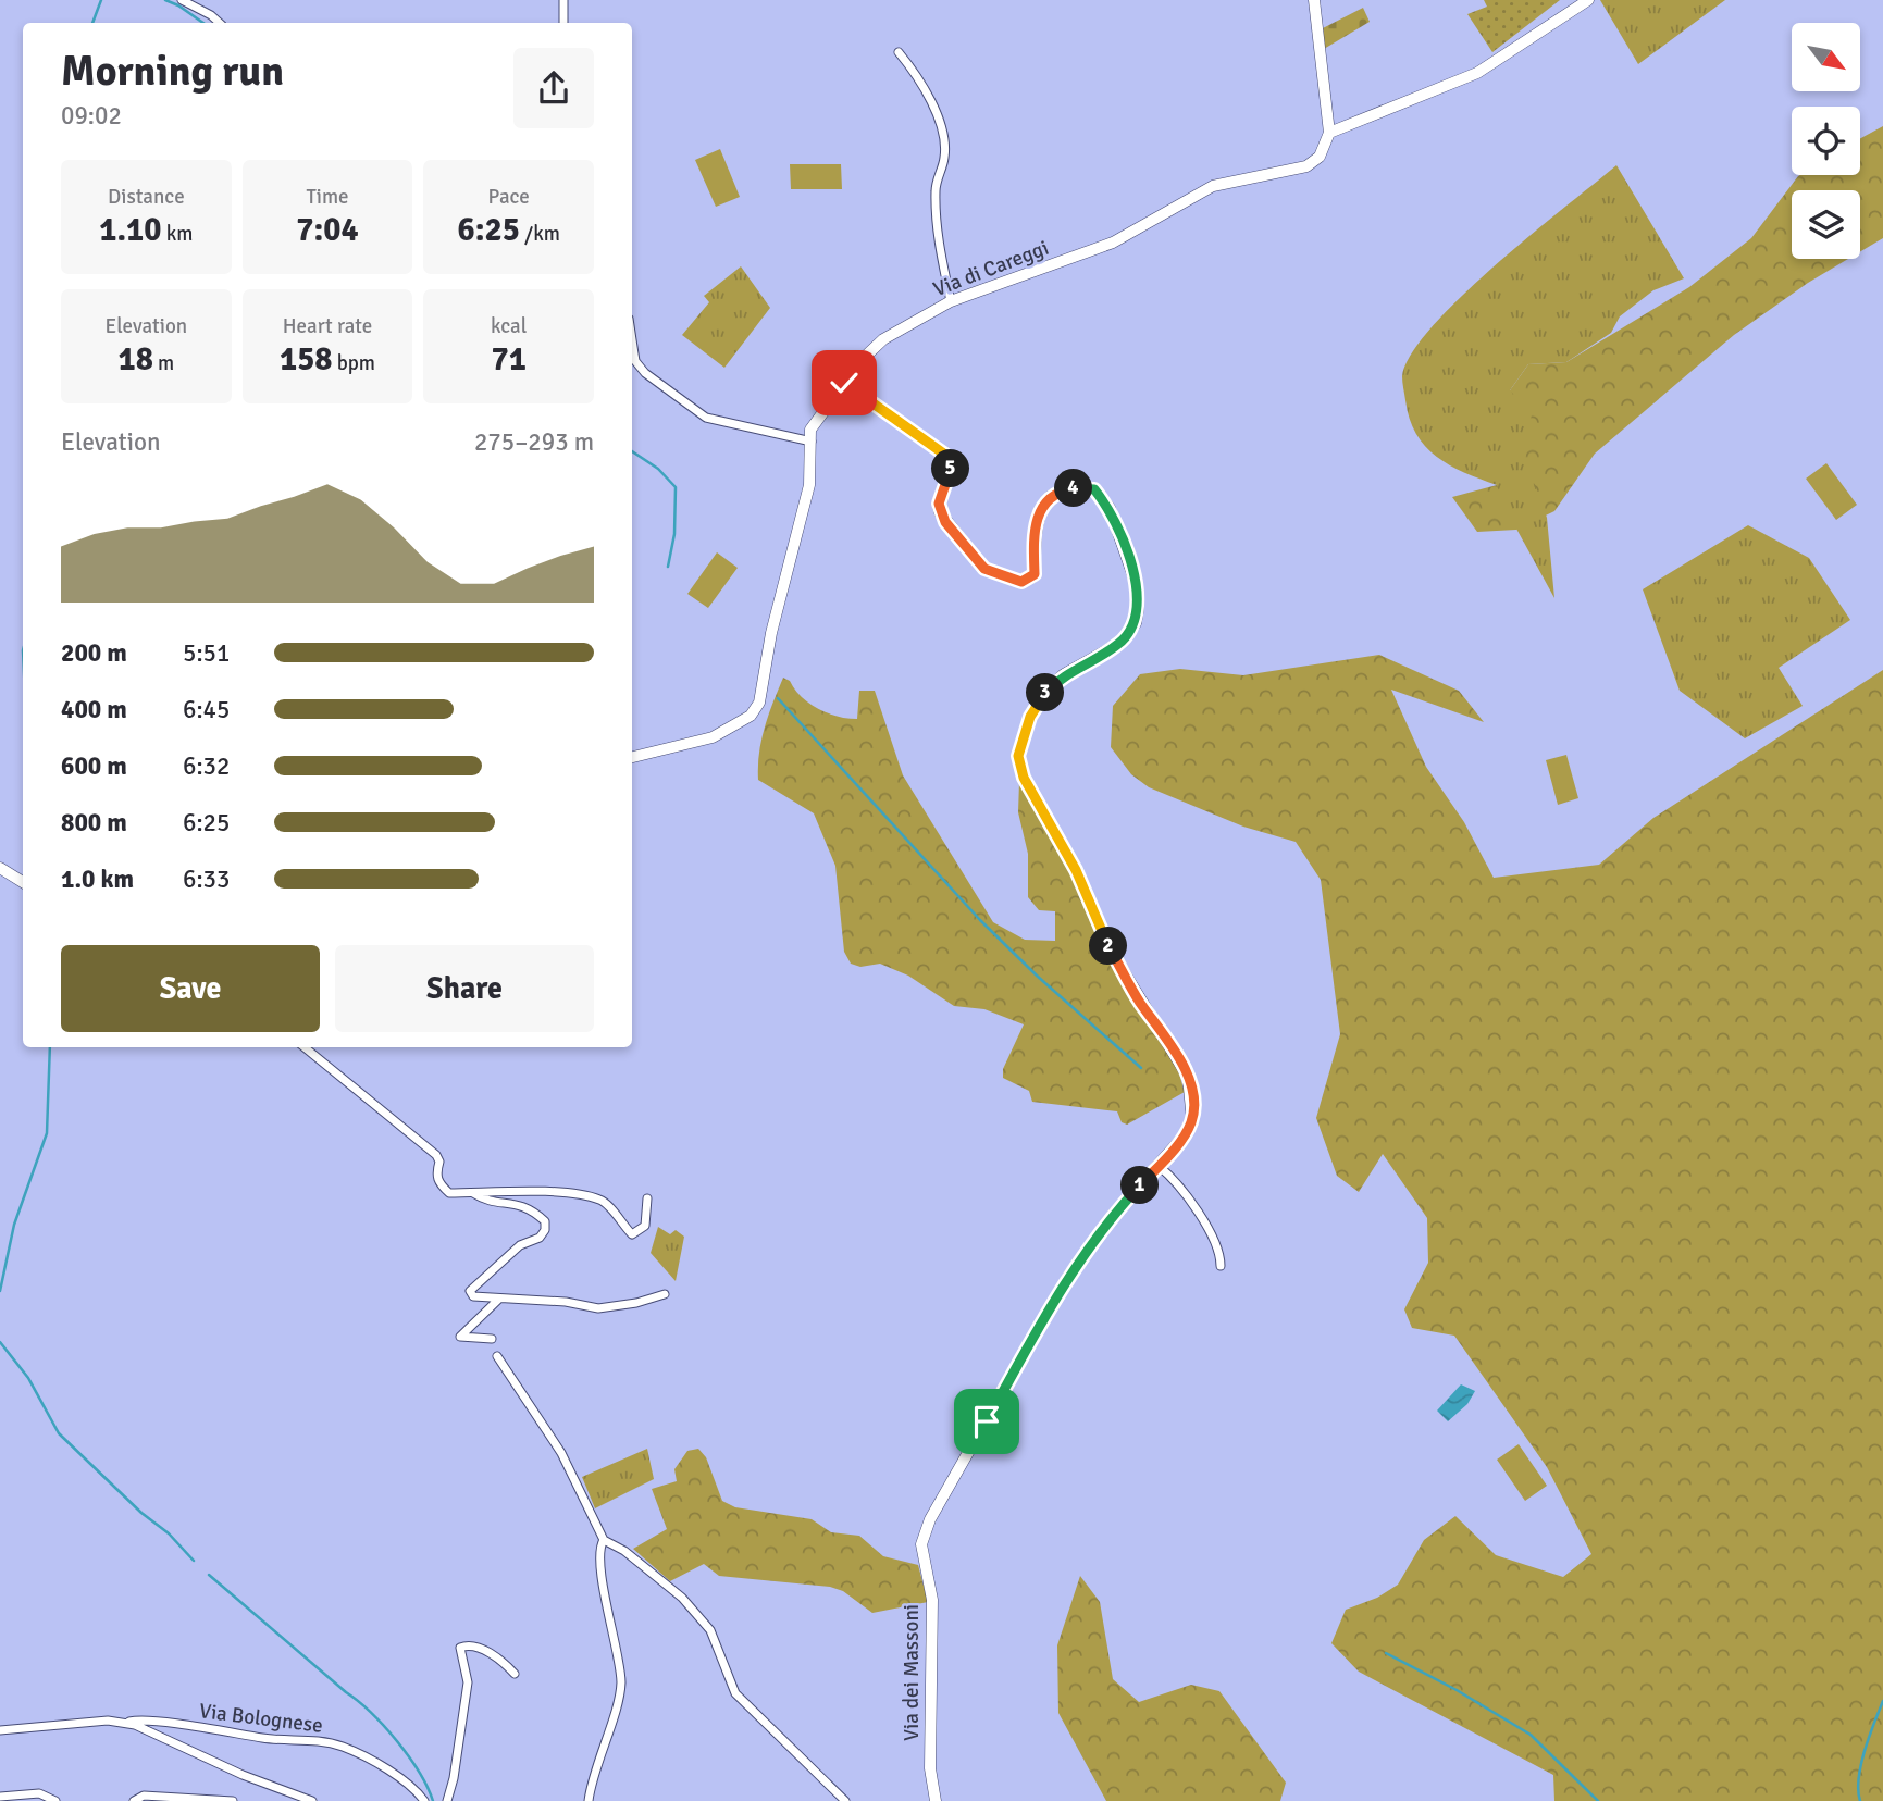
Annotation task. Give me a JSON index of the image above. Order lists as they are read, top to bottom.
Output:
{
  "streets": {
    "street": ["Via di Careggi", "Via dei Massoni", "Via Bolognese"]
  },
  "crossings": [
    ["Via di Careggi", "Via dei Massoni"]
  ],
  "north": "bottom right",
  "page": {
    "heading": ["Morning run", "09:02"],
    "stats": [
      ["Distance", "1.10 km"],
      ["Time", "7:04"],
      ["Pace", "6:25 /km"],
      ["Elevation", "18 m"],
      ["Heart rate", "158 bpm"],
      ["kcal", "71"]
    ],
    "chart": ["Elevation", "275–293 m"],
    "pins": [
      "5",
      "4",
      "3",
      "2",
      "1"
    ],
    "list": [
      {
        "name": "200 m",
        "note": "5:51"
      },
      {
        "name": "400 m",
        "note": "6:45"
      },
      {
        "name": "600 m",
        "note": "6:32"
      },
      {
        "name": "800 m",
        "note": "6:25"
      },
      {
        "name": "1.0 km",
        "note": "6:33"
      }
    ],
    "buttons": ["Save", "Share"]
  }
}
